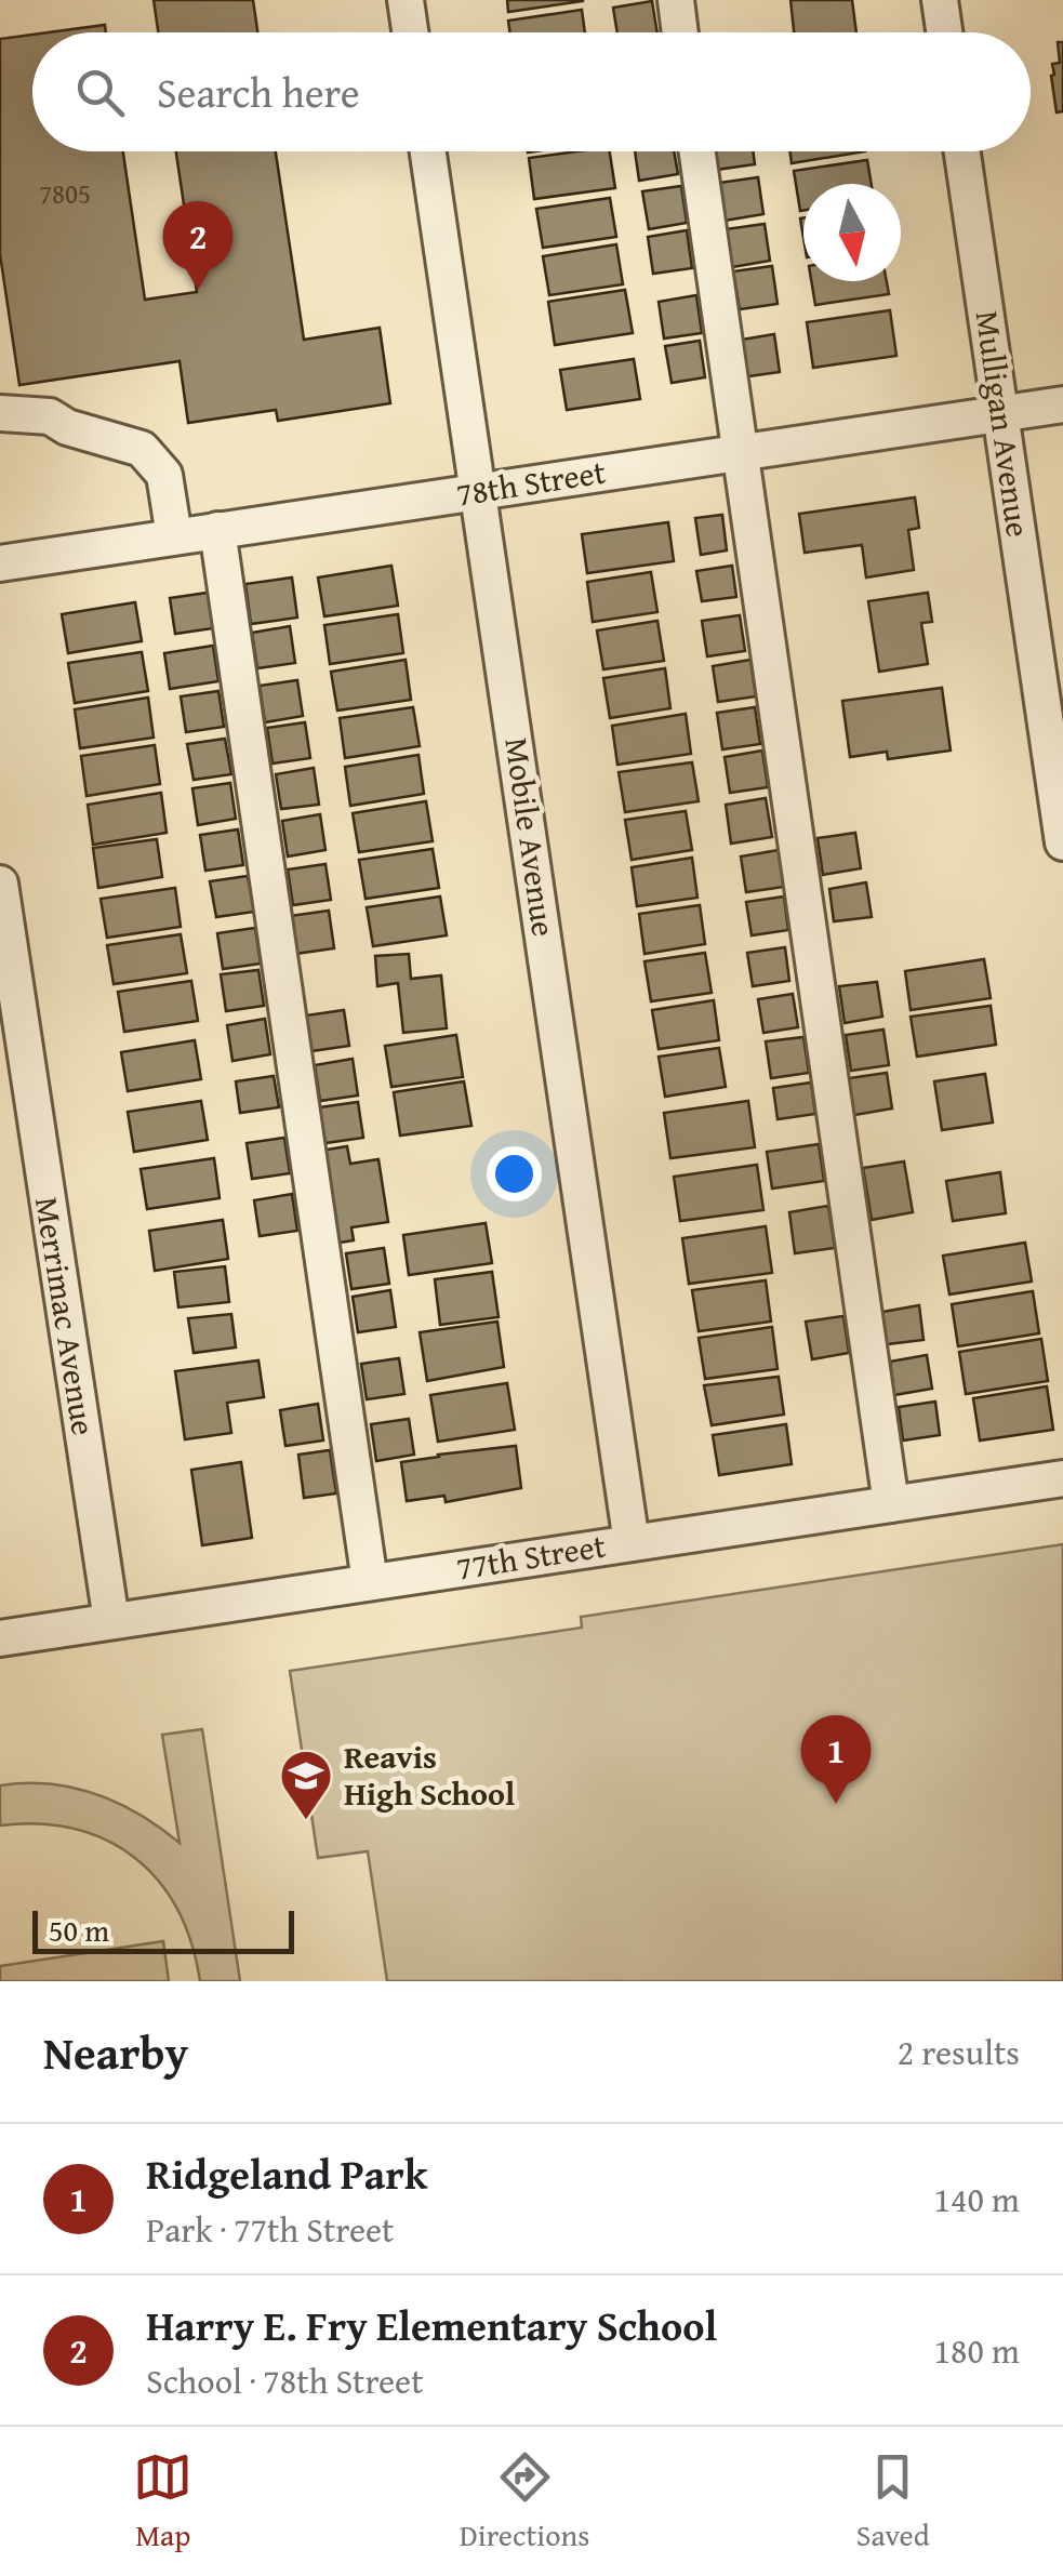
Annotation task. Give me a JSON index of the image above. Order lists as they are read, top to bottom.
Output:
{
  "streets": {
    "street": [
      "Mulligan Avenue",
      "78th Street",
      "Mobile Avenue",
      "Merrimac Avenue",
      "77th Street"
    ]
  },
  "crossings": [
    ["Mulligan Avenue", "78th Street"],
    ["78th Street", "Mobile Avenue"],
    ["Mobile Avenue", "77th Street"],
    ["Merrimac Avenue", "77th Street"]
  ],
  "places": {
    "school or university": ["Reavis High School"]
  },
  "house_numbers": ["7805"],
  "scale_bar": "50 m",
  "north": "bottom",
  "page": {
    "search": "Search here",
    "pins": ["2", "1"],
    "scale": "50 m",
    "heading": ["Nearby", "2 results"],
    "list": [
      {
        "mark": "1",
        "name": "Ridgeland Park",
        "note": "Park · 77th Street",
        "value": "140 m"
      },
      {
        "mark": "2",
        "name": "Harry E. Fry Elementary School",
        "note": "School · 78th Street",
        "value": "180 m"
      }
    ],
    "nav": ["Map", "Directions", "Saved"]
  }
}
